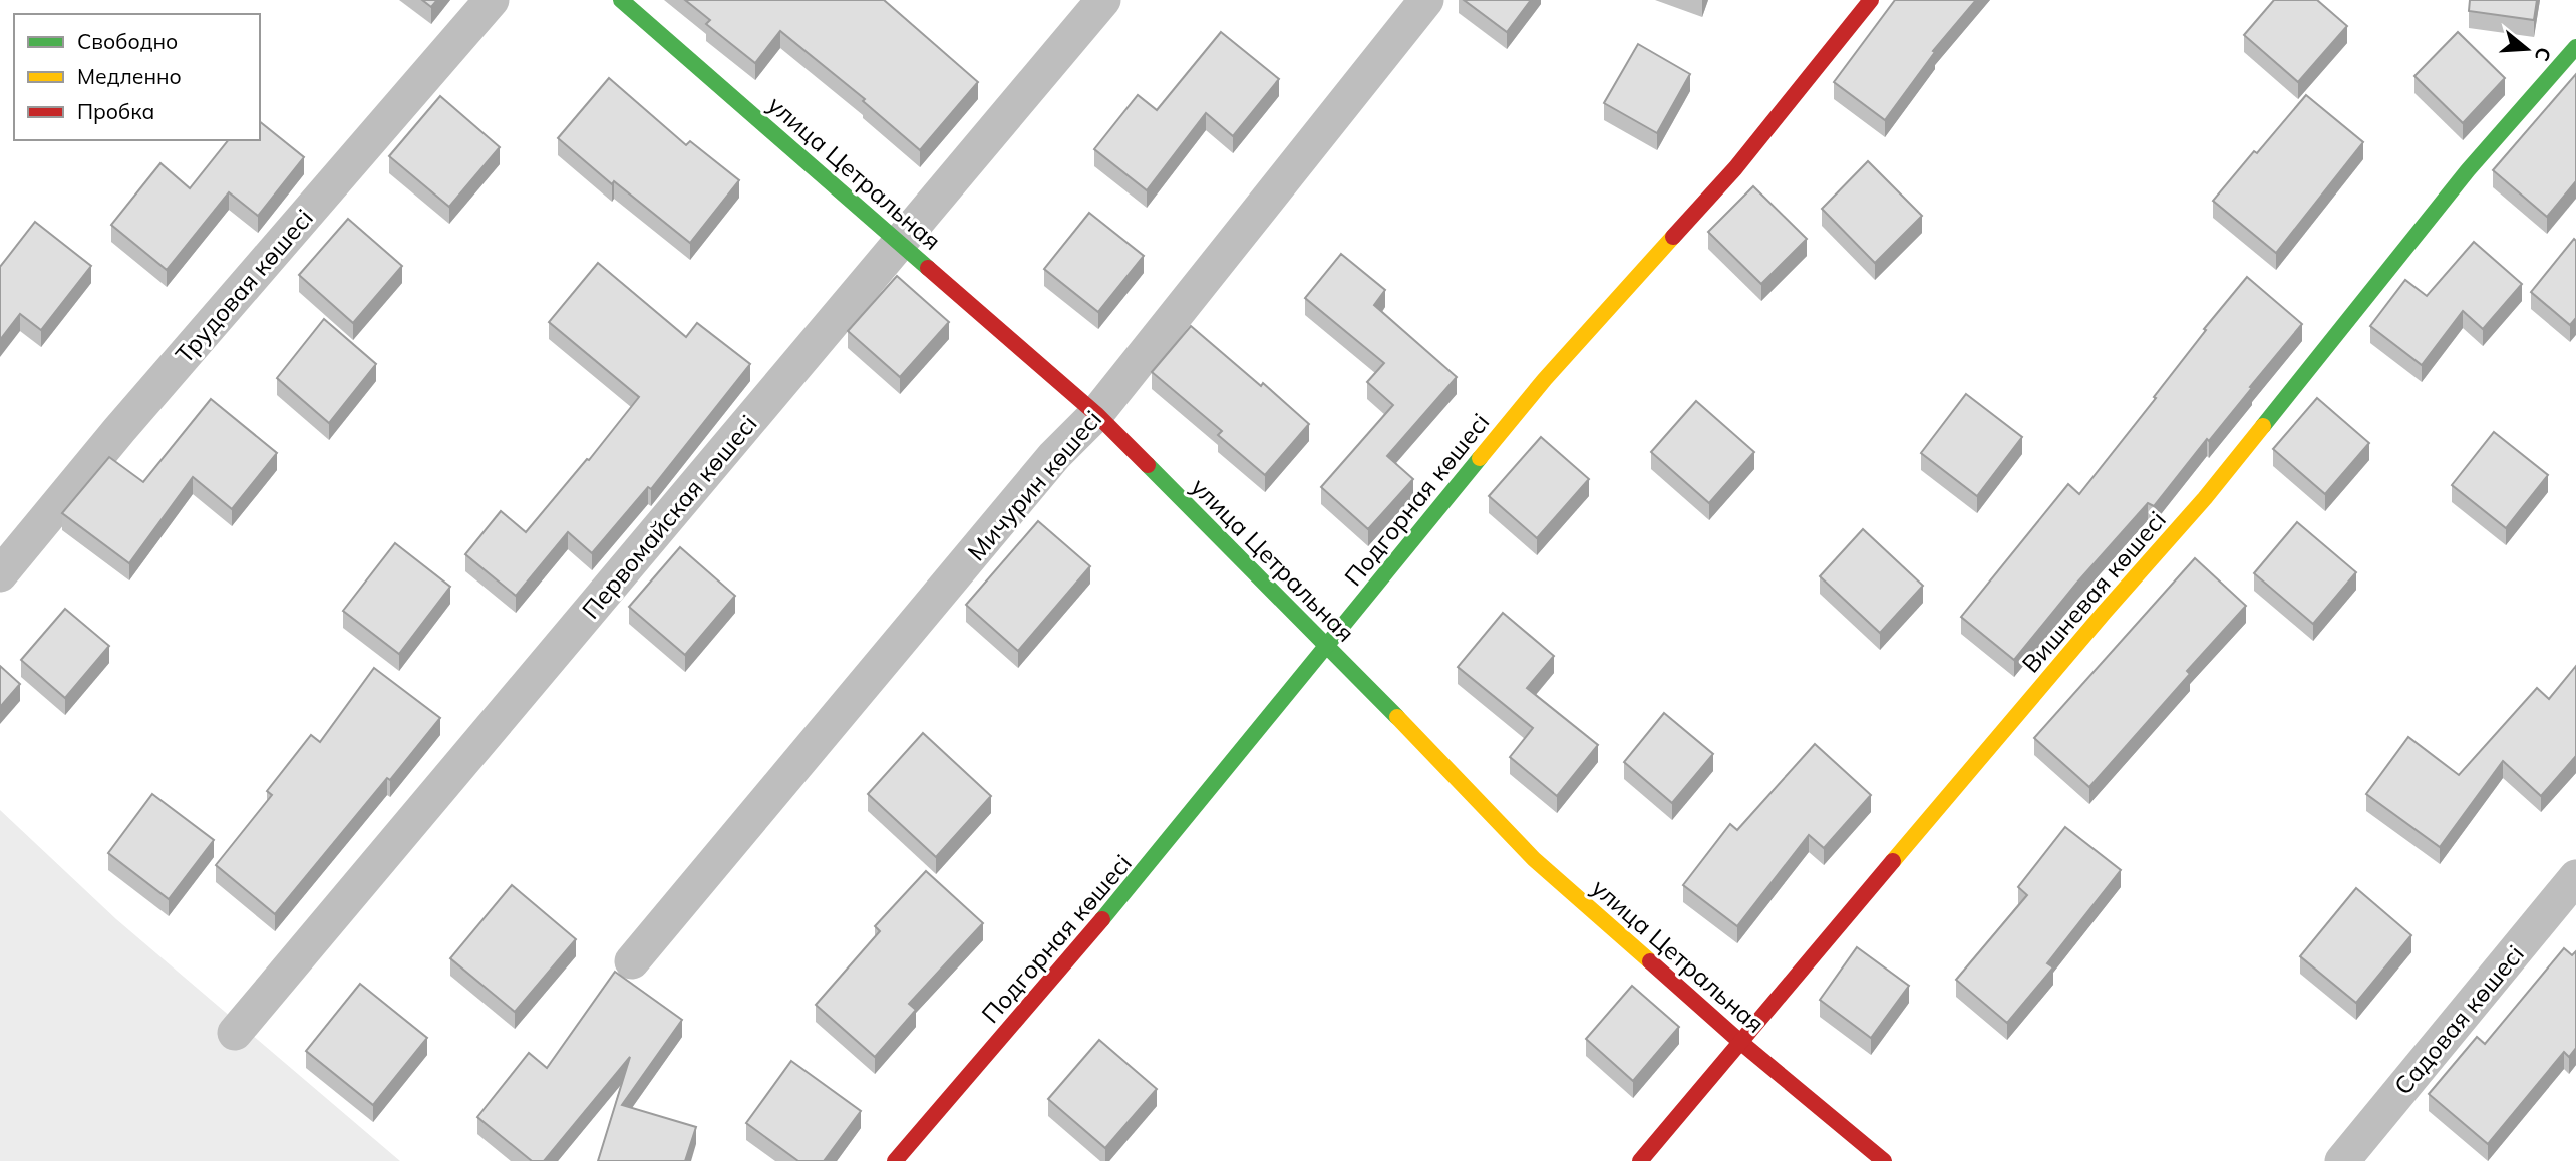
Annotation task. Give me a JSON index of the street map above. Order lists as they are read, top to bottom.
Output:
{
  "streets": {
    "street": [
      "улица Цетральная",
      "Трудовая көшесі",
      "Мичурин көшесі",
      "Подгорная көшесі",
      "Первомайская көшесі",
      "Вишневая көшесі",
      "Садовая көшесі"
    ]
  },
  "crossings": [
    ["улица Цетральная", "Мичурин көшесі"],
    ["улица Цетральная", "Подгорная көшесі"],
    ["улица Цетральная", "Первомайская көшесі"],
    ["улица Цетральная", "Вишневая көшесі"]
  ],
  "legend": ["Свободно", "Медленно", "Пробка"],
  "north": "right"
}
